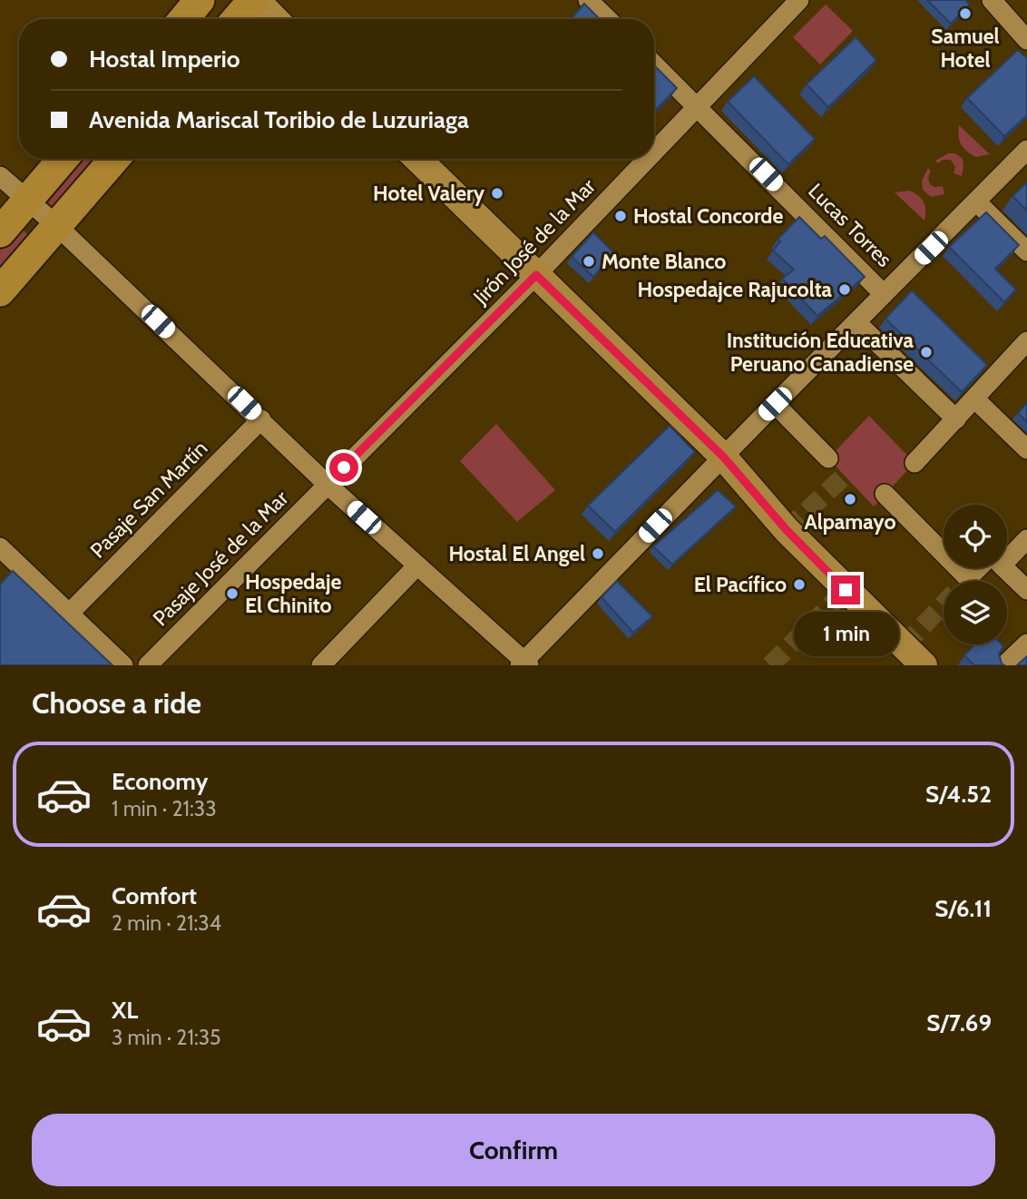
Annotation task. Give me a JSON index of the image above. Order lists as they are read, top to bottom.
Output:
{
  "streets": {
    "street": [
      "Lucas Torres",
      "Jirón José de la Mar",
      "Pasaje San Martín",
      "Pasaje José de la Mar"
    ]
  },
  "crossings": [
    ["Lucas Torres", "Jirón José de la Mar"],
    ["Jirón José de la Mar", "Pasaje José de la Mar"]
  ],
  "places": [
    "Samuel Hotel",
    "Hotel Valery",
    "Hostal Concorde",
    "Monte Blanco",
    "Hospedajce Rajucolta",
    "Institución Educativa Peruano Canadiense",
    "Alpamayo",
    "Hostal El Angel",
    "El Pacífico",
    "Hospedaje El Chinito"
  ],
  "page": {
    "banner": ["Hostal Imperio", "Avenida Mariscal Toribio de Luzuriaga"],
    "bubble": "1 min",
    "heading": "Choose a ride",
    "list": [
      {
        "name": "Economy",
        "note": "1 min · 21:33",
        "value": "S/4.52"
      },
      {
        "name": "Comfort",
        "note": "2 min · 21:34",
        "value": "S/6.11"
      },
      {
        "name": "XL",
        "note": "3 min · 21:35",
        "value": "S/7.69"
      }
    ],
    "buttons": "Confirm"
  }
}
